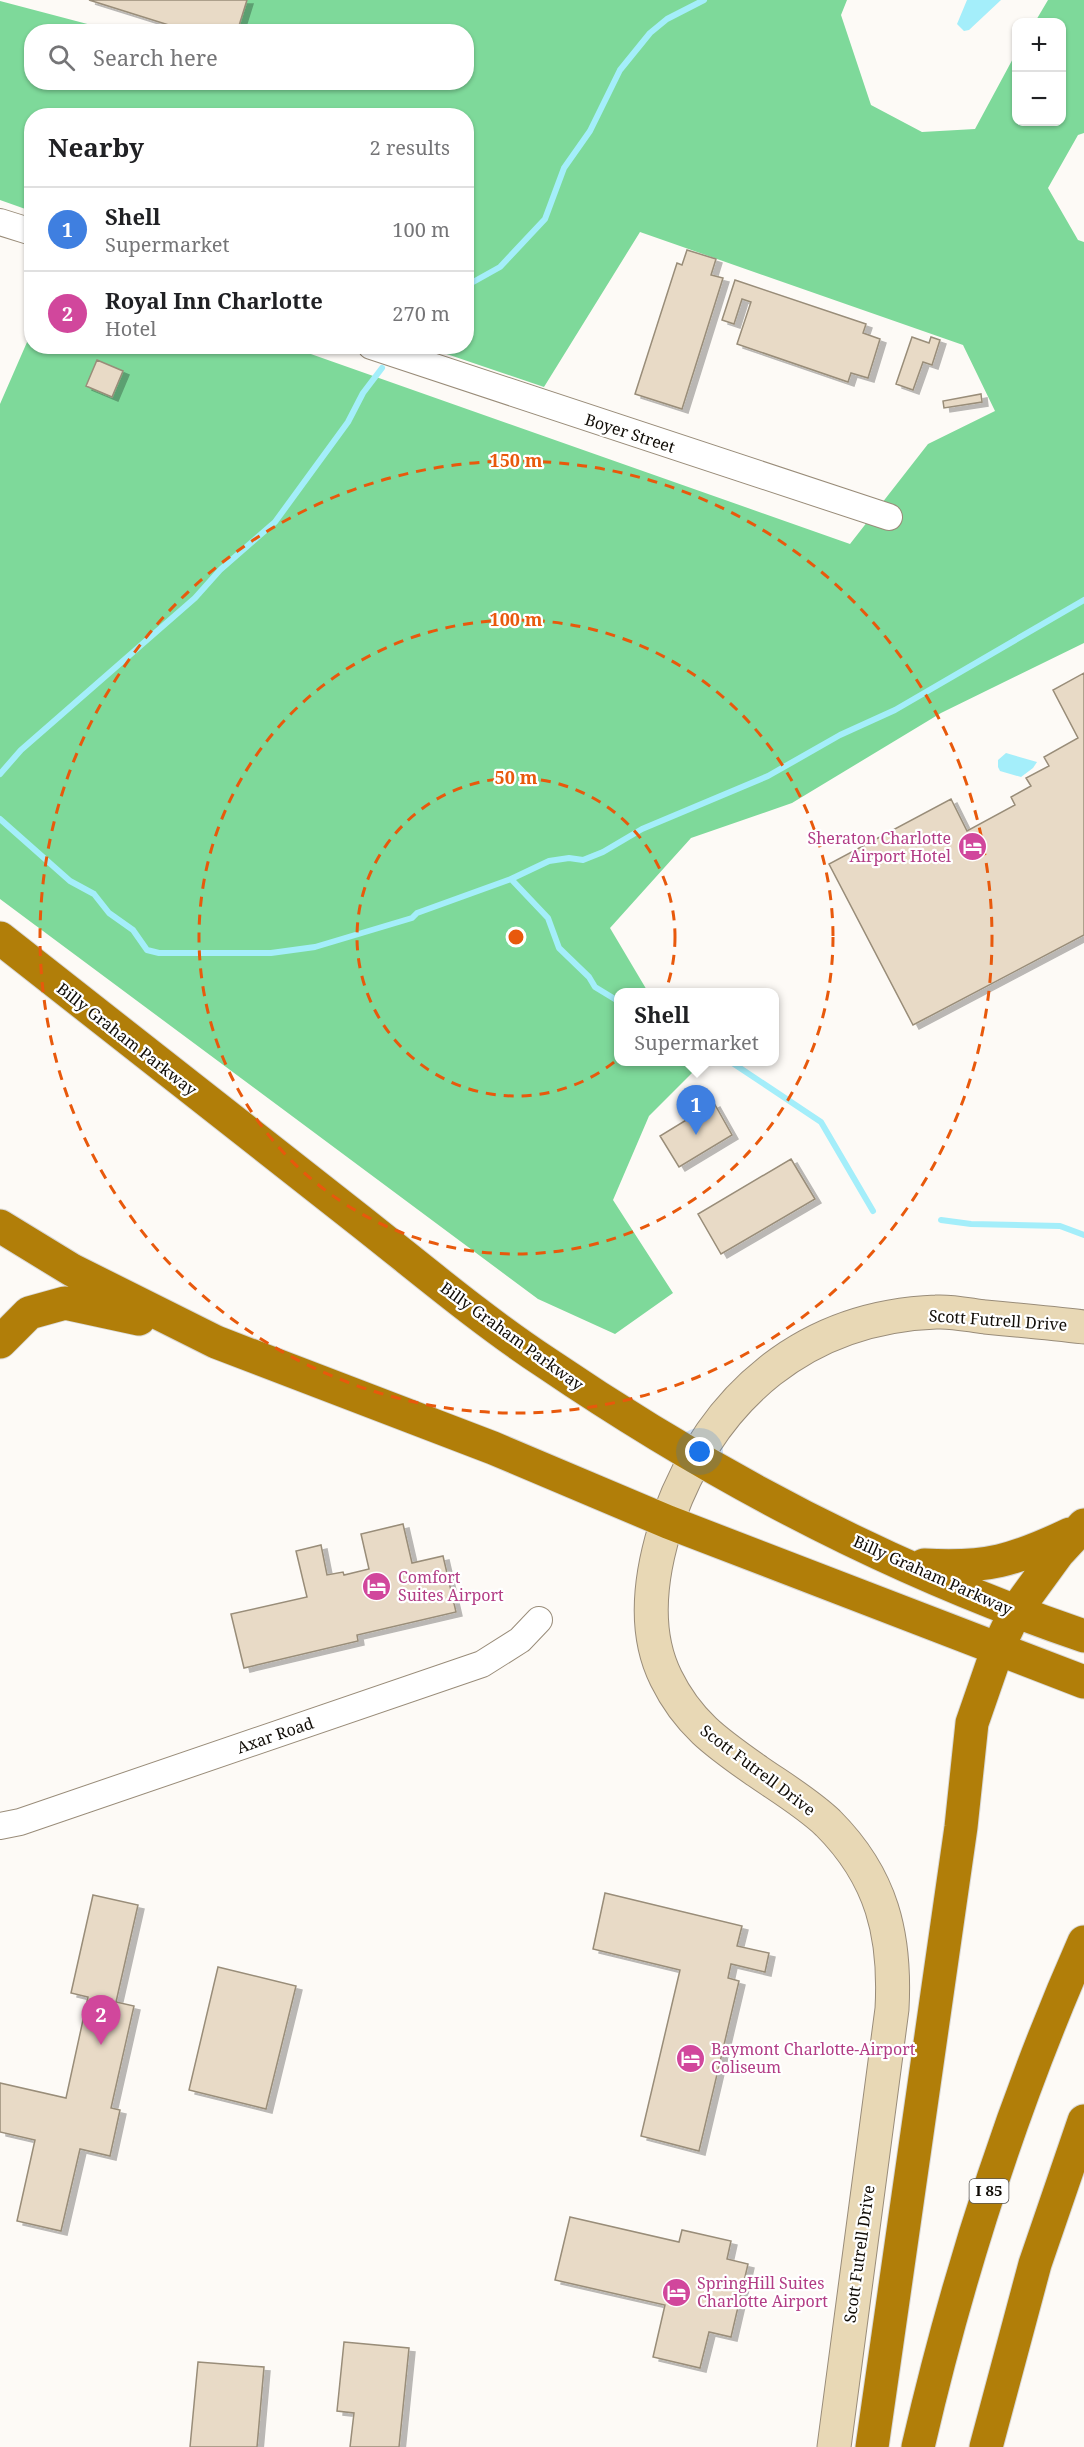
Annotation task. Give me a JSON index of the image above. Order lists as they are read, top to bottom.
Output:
{
  "streets": {
    "highway": ["Billy Graham Parkway", "I 85"],
    "street": ["Boyer Street", "Scott Futrell Drive", "Axar Road"]
  },
  "crossings": [
    ["Billy Graham Parkway", "Scott Futrell Drive"]
  ],
  "places": {
    "hotel": [
      "Sheraton Charlotte Airport Hotel",
      "Comfort Suites Airport",
      "Baymont Charlotte-Airport Coliseum",
      "SpringHill Suites Charlotte Airport"
    ]
  },
  "page": {
    "map_buttons": ["+", "−"],
    "search": "Search here",
    "heading": ["Nearby", "2 results"],
    "list": [
      {
        "mark": "1",
        "name": "Shell",
        "note": "Supermarket",
        "value": "100 m"
      },
      {
        "mark": "2",
        "name": "Royal Inn Charlotte",
        "note": "Hotel",
        "value": "270 m"
      }
    ],
    "popup": ["Shell", "Supermarket"],
    "pins": ["1", "2"]
  },
  "rings": ["150 m", "100 m", "50 m"]
}
